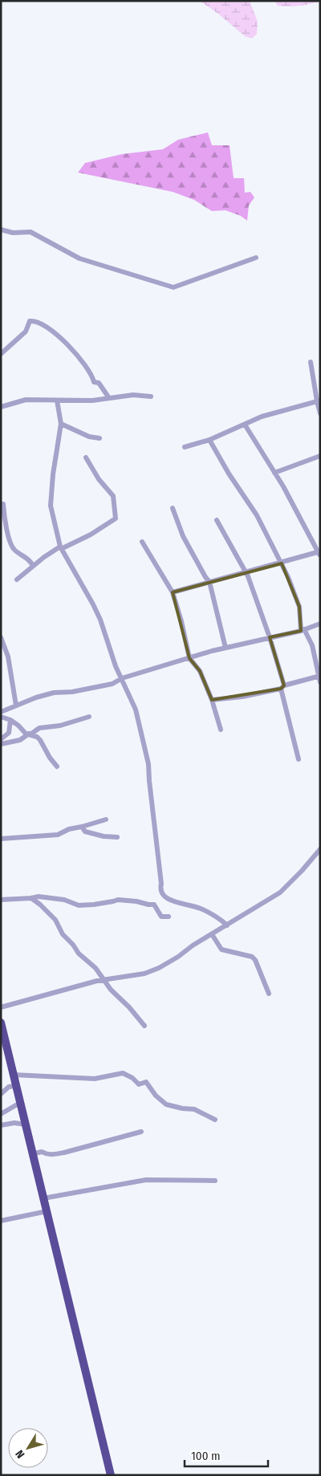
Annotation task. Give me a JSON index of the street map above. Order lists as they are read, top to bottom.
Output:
{
  "scale_bar": "100 m",
  "north": "bottom left"
}
